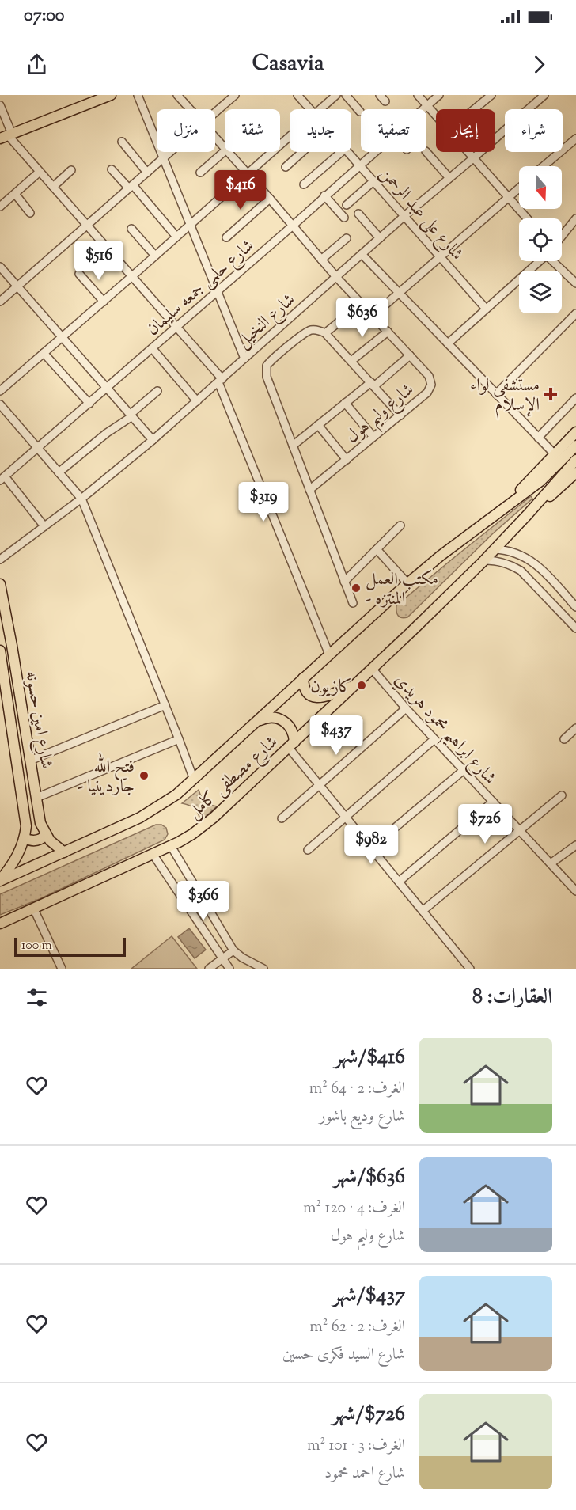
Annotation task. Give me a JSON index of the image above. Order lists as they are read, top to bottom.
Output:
{
  "streets": {
    "main road": ["شارع امين حسونه", "شارع مصطفى كامل"],
    "street": [
      "شارع على عبد الرحمن",
      "شارع حلمى جمعه سليمان",
      "شارع النخيل",
      "شارع وليم هول",
      "شارع ابراهيم محمود هريدي"
    ]
  },
  "crossings": [
    ["شارع على عبد الرحمن", "شارع حلمى جمعه سليمان"],
    ["شارع على عبد الرحمن", "شارع النخيل"],
    ["شارع حلمى جمعه سليمان", "شارع وليم هول"],
    ["شارع النخيل", "شارع وليم هول"],
    ["شارع امين حسونه", "شارع مصطفى كامل"],
    ["شارع ابراهيم محمود هريدي", "شارع مصطفى كامل"]
  ],
  "places": {
    "health": ["مستشفى لواء الإسلام"],
    "other": ["مكتب العمل - المنتزه", "كازيون", "فتح الله - جاردينيا"]
  },
  "scale_bar": "100 m",
  "north": "bottom",
  "page": {
    "status": "07:00",
    "header": "Casavia",
    "chip": [
      "شراء",
      "إيجار",
      "تصفية",
      "جديد",
      "شقة",
      "منزل"
    ],
    "price": [
      "$416",
      "$516",
      "$636",
      "$319",
      "$437",
      "$726",
      "$982",
      "$366"
    ],
    "scale": "100 m",
    "heading": "العقارات: 8",
    "list": [
      {
        "name": "$416/شهر",
        "note": "الغرف: 2 · 64 m² · شارع وديع باشور"
      },
      {
        "name": "$636/شهر",
        "note": "الغرف: 4 · 120 m² · شارع وليم هول"
      },
      {
        "name": "$437/شهر",
        "note": "الغرف: 2 · 62 m² · شارع السيد فكرى حسين"
      },
      {
        "name": "$726/شهر",
        "note": "الغرف: 3 · 101 m² · شارع احمد محمود"
      }
    ]
  }
}
